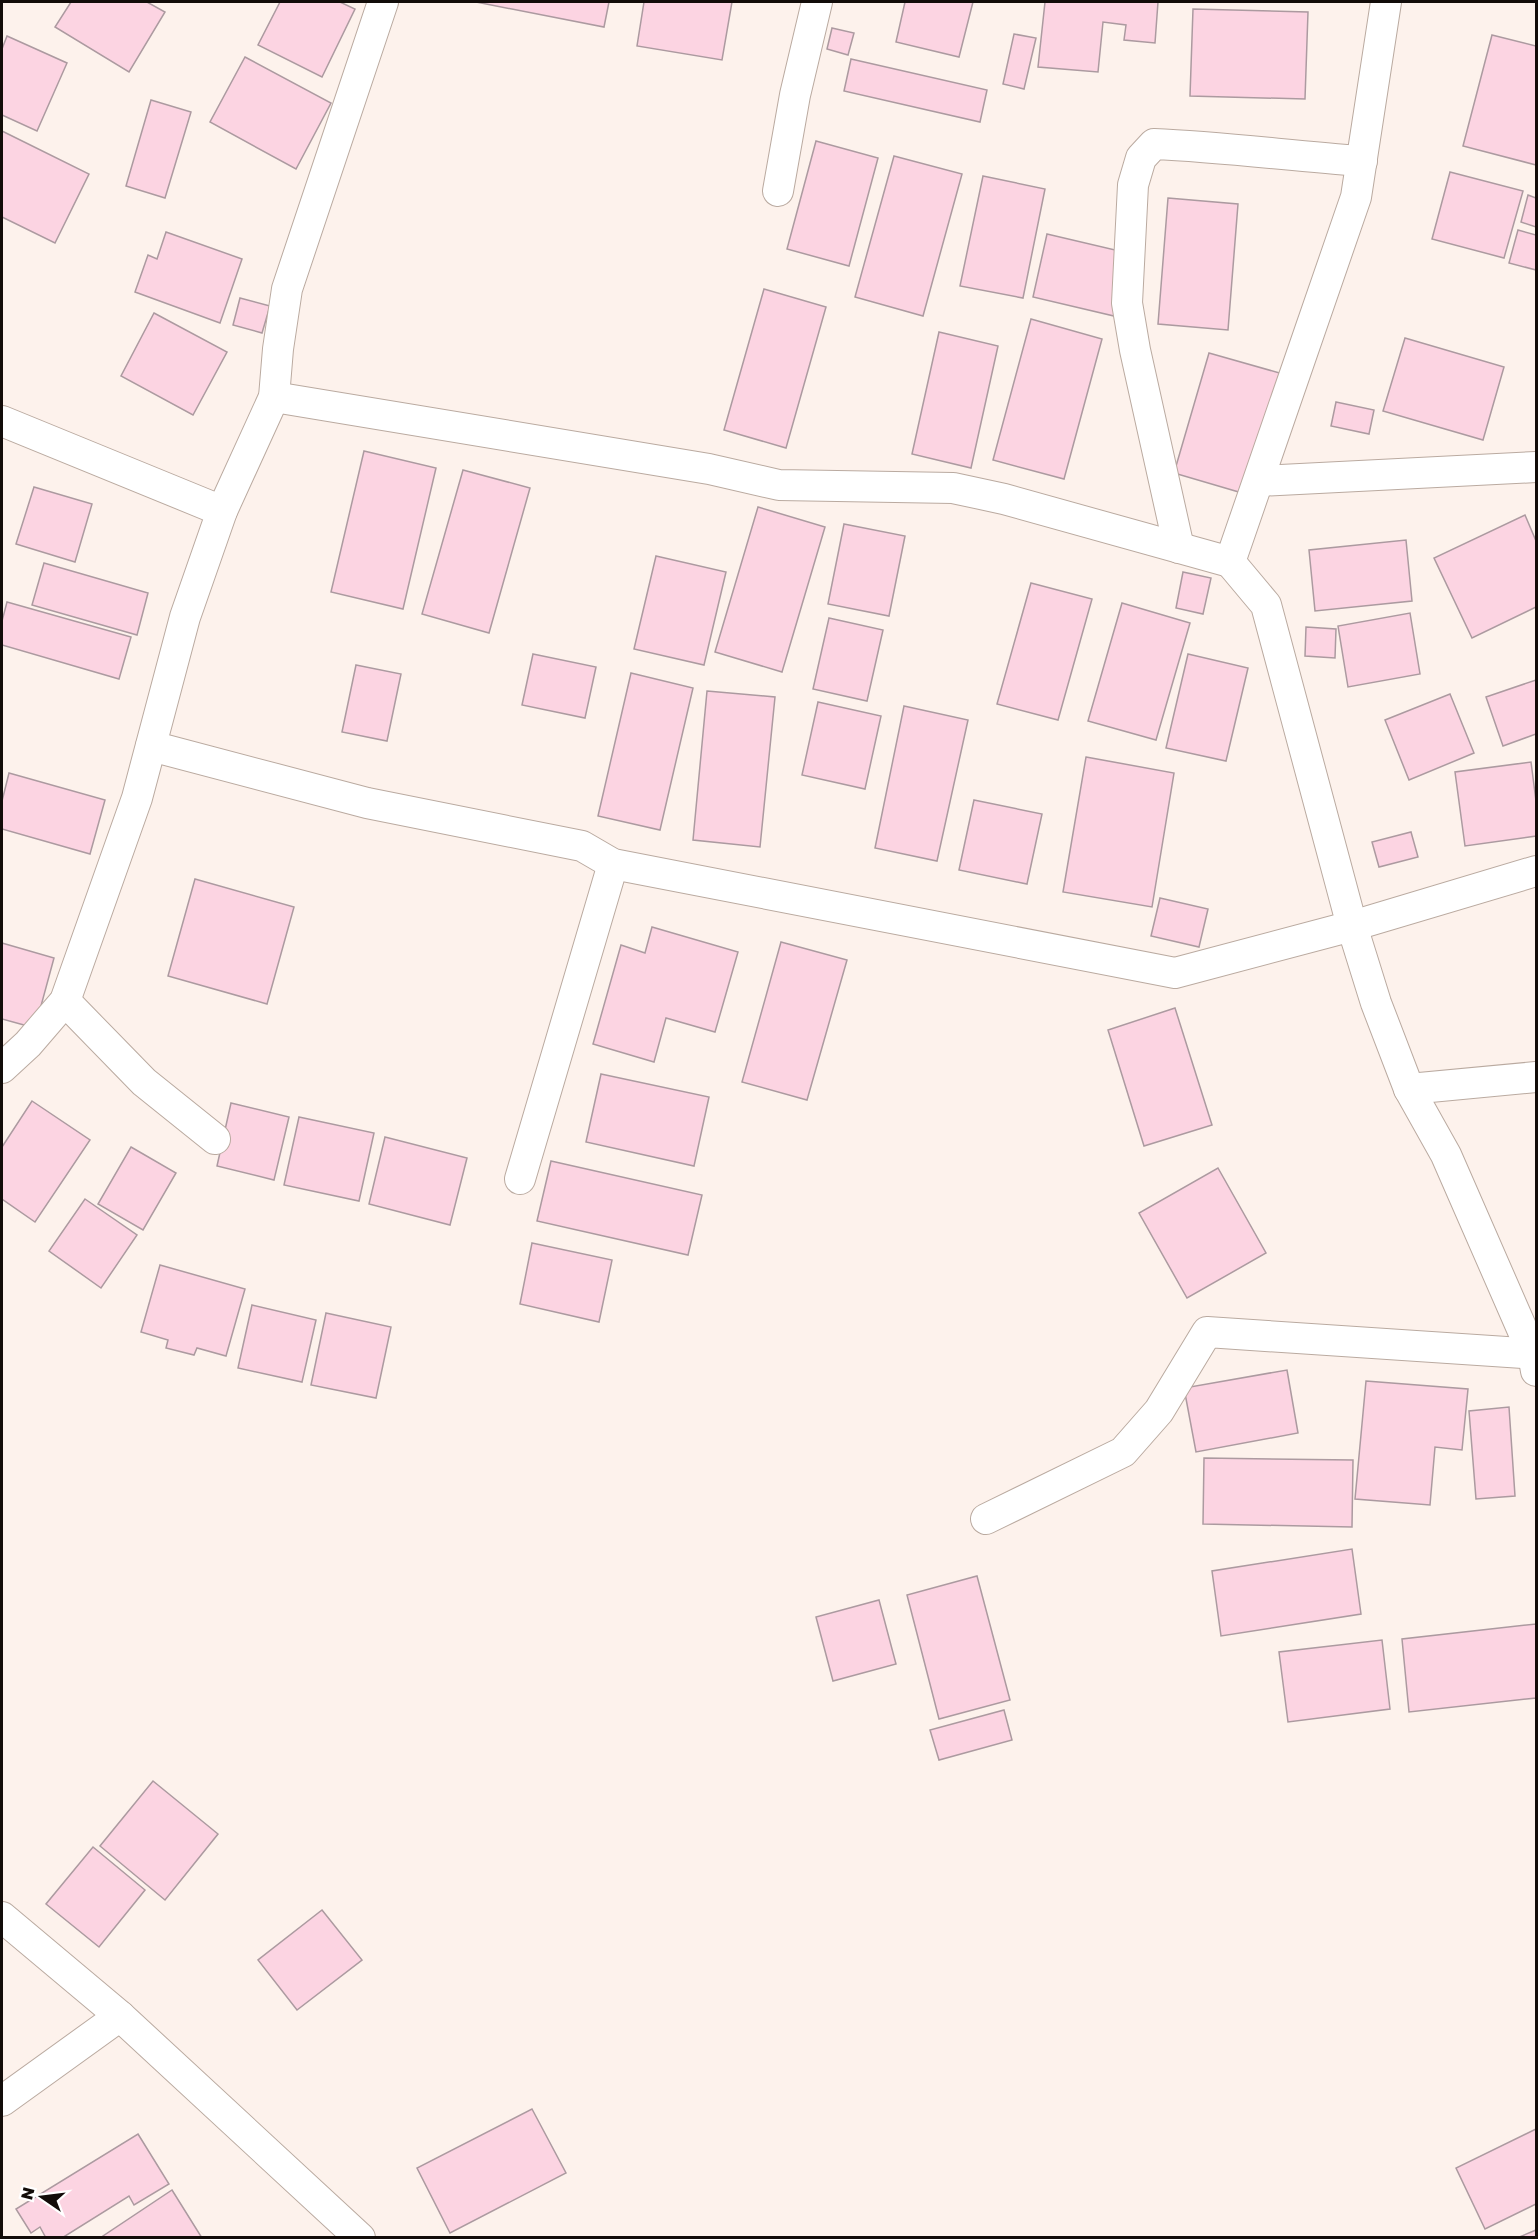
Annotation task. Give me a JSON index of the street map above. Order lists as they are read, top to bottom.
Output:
{
  "north": "left"
}
